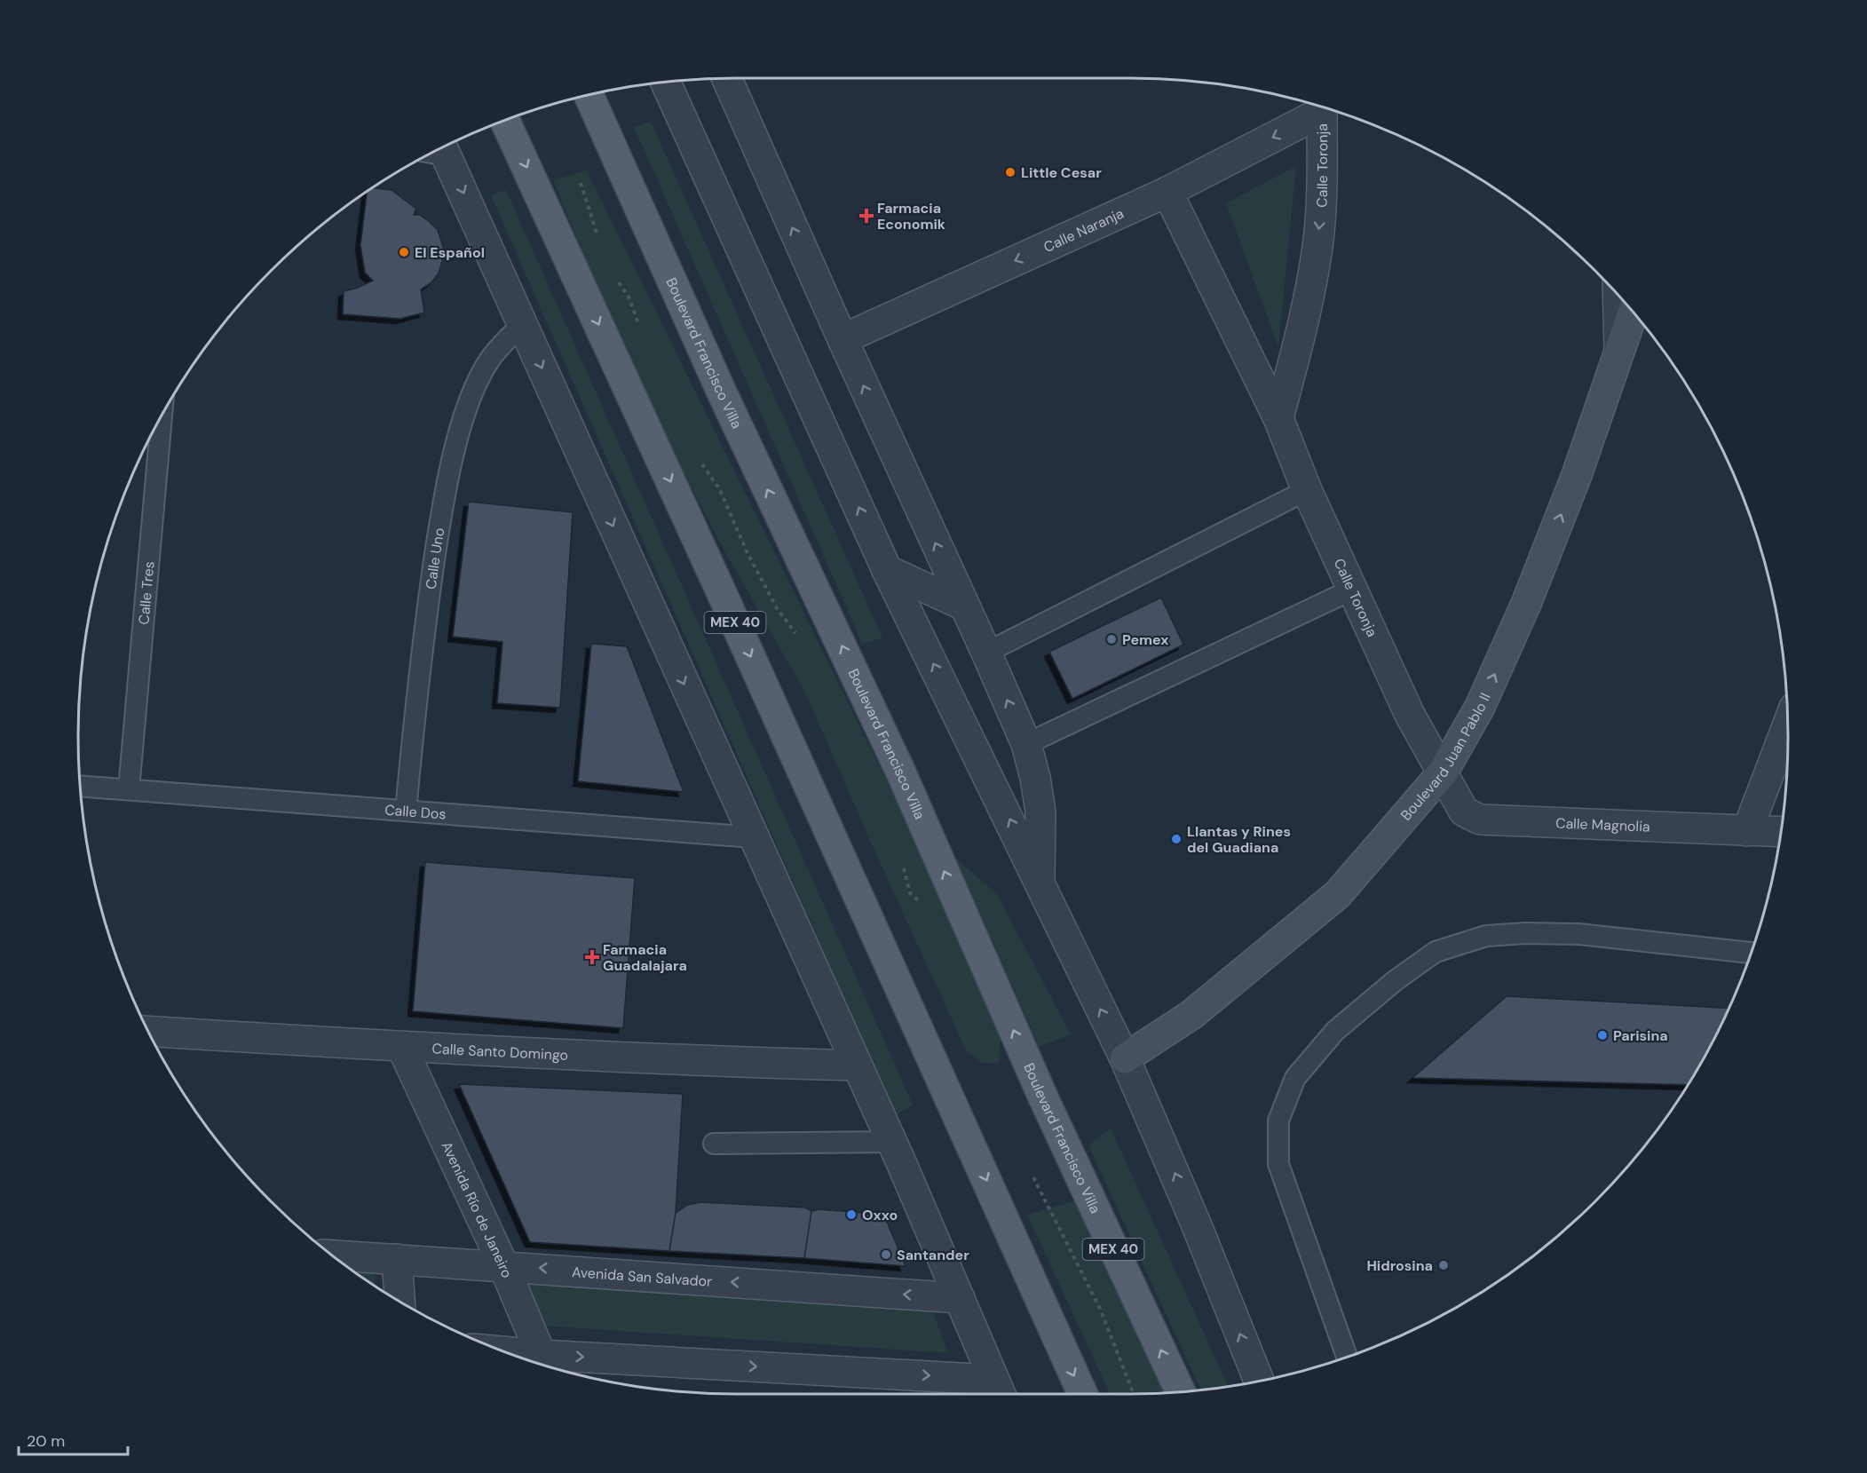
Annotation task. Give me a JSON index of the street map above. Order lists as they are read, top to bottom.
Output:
{
  "streets": {
    "main road": ["Boulevard Francisco Villa", "MEX 40", "Boulevard Juan Pablo II"],
    "street": [
      "Calle Toronja",
      "Calle Naranja",
      "Calle Magnolia",
      "Calle Santo Domingo",
      "Avenida Río de Janeiro",
      "Avenida San Salvador"
    ],
    "lane": ["Calle Uno", "Calle Tres", "Calle Dos"]
  },
  "crossings": [
    ["Calle Toronja", "Calle Naranja"],
    ["Calle Toronja", "Boulevard Juan Pablo II"],
    ["Calle Toronja", "Calle Magnolia"],
    ["Calle Uno", "Calle Dos"],
    ["Calle Tres", "Calle Dos"],
    ["Boulevard Juan Pablo II", "Calle Magnolia"],
    ["Calle Santo Domingo", "Avenida Río de Janeiro"],
    ["Avenida Río de Janeiro", "Avenida San Salvador"]
  ],
  "one_way": ["Calle Naranja", "Boulevard Juan Pablo II"],
  "places": {
    "other": [
      "Little Cesar",
      "El Español",
      "Pemex",
      "Llantas y Rines del Guadiana",
      "Parisina",
      "Oxxo",
      "Santander",
      "Hidrosina"
    ],
    "health": ["Farmacia Economik", "Farmacia Guadalajara"]
  },
  "scale_bar": "20 m"
}
